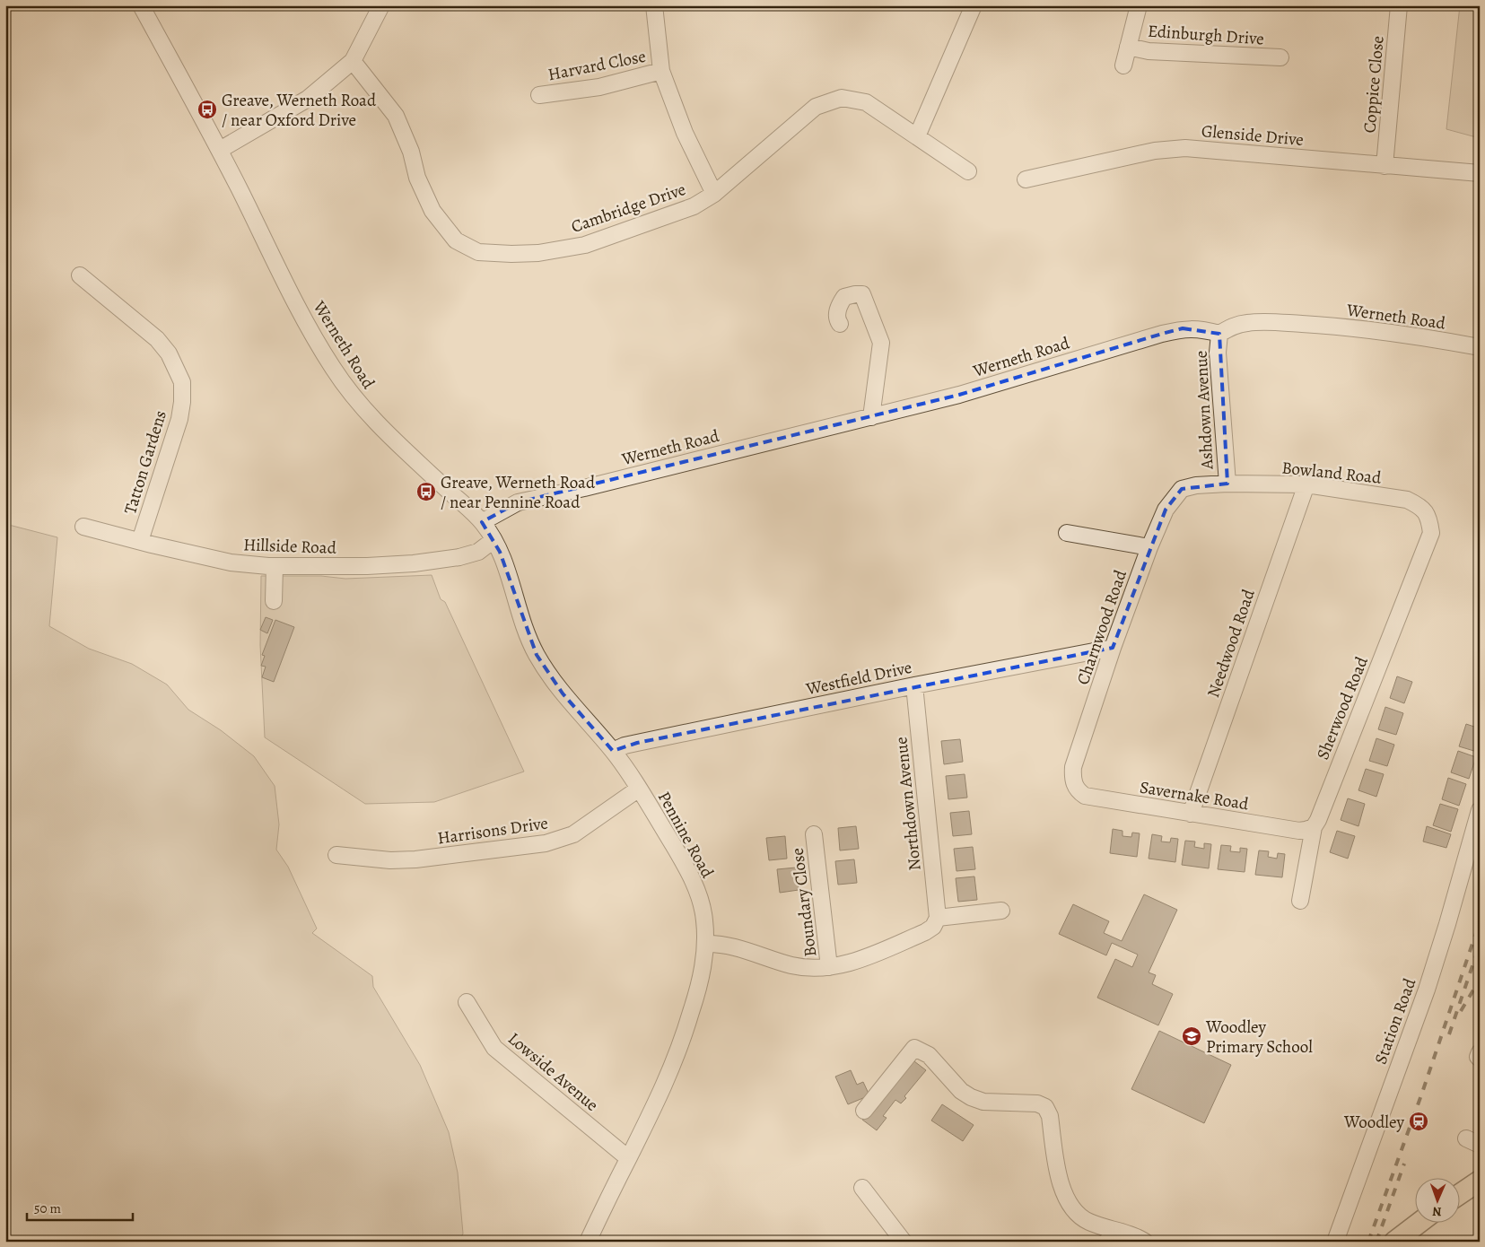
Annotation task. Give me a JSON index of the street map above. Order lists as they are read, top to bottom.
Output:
{
  "streets": {
    "street": [
      "Edinburgh Drive",
      "Harvard Close",
      "Coppice Close",
      "Glenside Drive",
      "Cambridge Drive",
      "Werneth Road",
      "Ashdown Avenue",
      "Tatton Gardens",
      "Bowland Road",
      "Hillside Road",
      "Charnwood Road",
      "Needwood Road",
      "Westfield Drive",
      "Sherwood Road",
      "Savernake Road",
      "Northdown Avenue",
      "Harrisons Drive",
      "Pennine Road",
      "Boundary Close",
      "Station Road",
      "Lowside Avenue"
    ]
  },
  "crossings": [
    ["Coppice Close", "Glenside Drive"],
    ["Werneth Road", "Ashdown Avenue"],
    ["Werneth Road", "Pennine Road"],
    ["Ashdown Avenue", "Bowland Road"],
    ["Tatton Gardens", "Hillside Road"],
    ["Bowland Road", "Charnwood Road"],
    ["Bowland Road", "Needwood Road"],
    ["Bowland Road", "Sherwood Road"],
    ["Hillside Road", "Pennine Road"],
    ["Charnwood Road", "Westfield Drive"],
    ["Charnwood Road", "Savernake Road"],
    ["Needwood Road", "Savernake Road"],
    ["Westfield Drive", "Northdown Avenue"],
    ["Westfield Drive", "Pennine Road"],
    ["Sherwood Road", "Savernake Road"],
    ["Harrisons Drive", "Pennine Road"],
    ["Pennine Road", "Lowside Avenue"]
  ],
  "places": {
    "bus stop": ["Greave, Werneth Road / near Oxford Drive", "Greave, Werneth Road / near Pennine Road"],
    "school or university": ["Woodley Primary School"],
    "station": ["Woodley"]
  },
  "scale_bar": "50 m",
  "north": "bottom"
}
